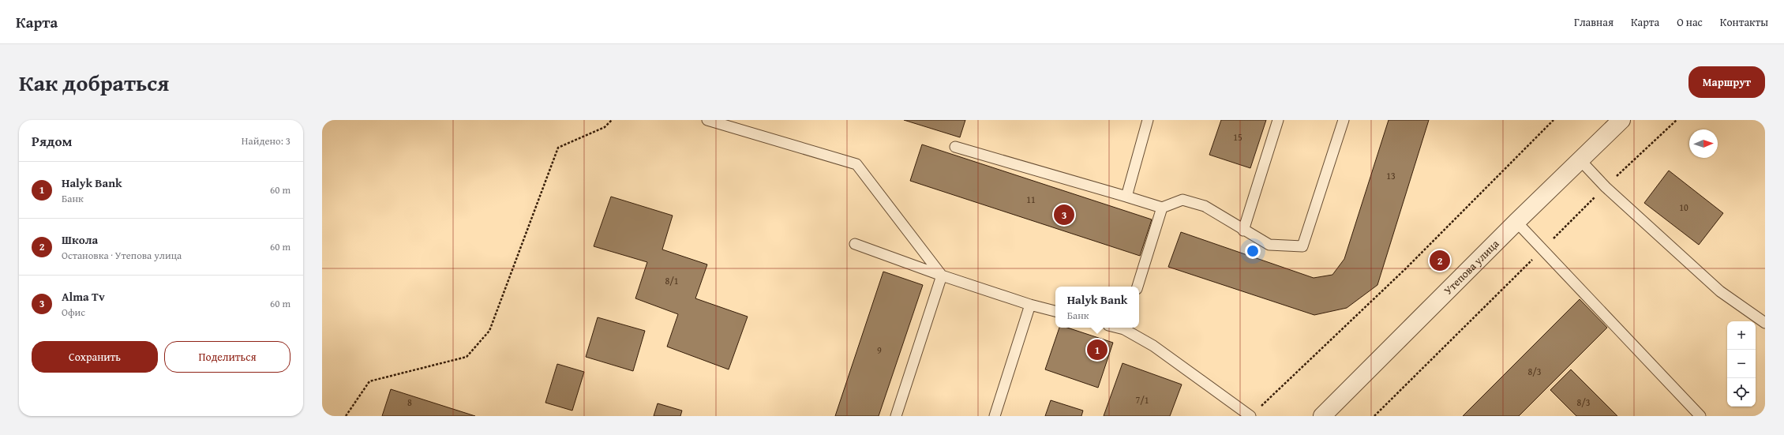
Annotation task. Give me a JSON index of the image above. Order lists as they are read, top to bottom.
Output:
{
  "streets": {
    "street": ["Утепова улица"]
  },
  "house_numbers": [
    "15",
    "13",
    "11",
    "10",
    "8/1",
    "9",
    "8/3",
    "7/1",
    "8",
    "8/3"
  ],
  "north": "right",
  "page": {
    "header": "Карта",
    "nav": [
      "Главная",
      "Карта",
      "О нас",
      "Контакты"
    ],
    "title": "Как добраться",
    "buttons": [
      "Маршрут",
      ["Сохранить", "Поделиться"]
    ],
    "heading": ["Рядом", "Найдено: 3"],
    "list": [
      {
        "mark": "1",
        "name": "Halyk Bank",
        "note": "Банк",
        "value": "60 m"
      },
      {
        "mark": "2",
        "name": "Школа",
        "note": "Остановка · Утепова улица",
        "value": "60 m"
      },
      {
        "mark": "3",
        "name": "Alma Tv",
        "note": "Офис",
        "value": "60 m"
      }
    ],
    "pins": ["3", "2", "1"],
    "popup": ["Halyk Bank", "Банк"],
    "map_buttons": ["+", "−"]
  }
}
